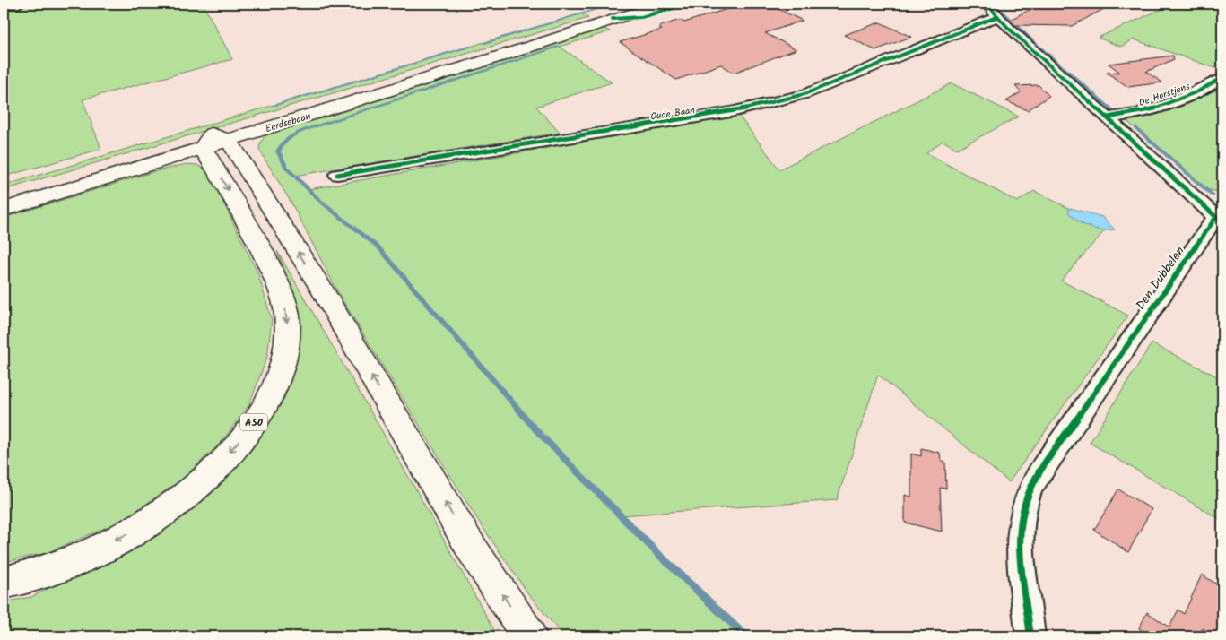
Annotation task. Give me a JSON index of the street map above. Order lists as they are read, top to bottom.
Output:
{
  "streets": {
    "main road": ["Eerdsebaan", "A50"],
    "street": ["De Horstjens", "Oude Baan", "Den Dubbelen"]
  },
  "crossings": [
    ["De Horstjens", "Den Dubbelen"],
    ["Oude Baan", "Den Dubbelen"],
    ["Eerdsebaan", "A50"]
  ]
}
